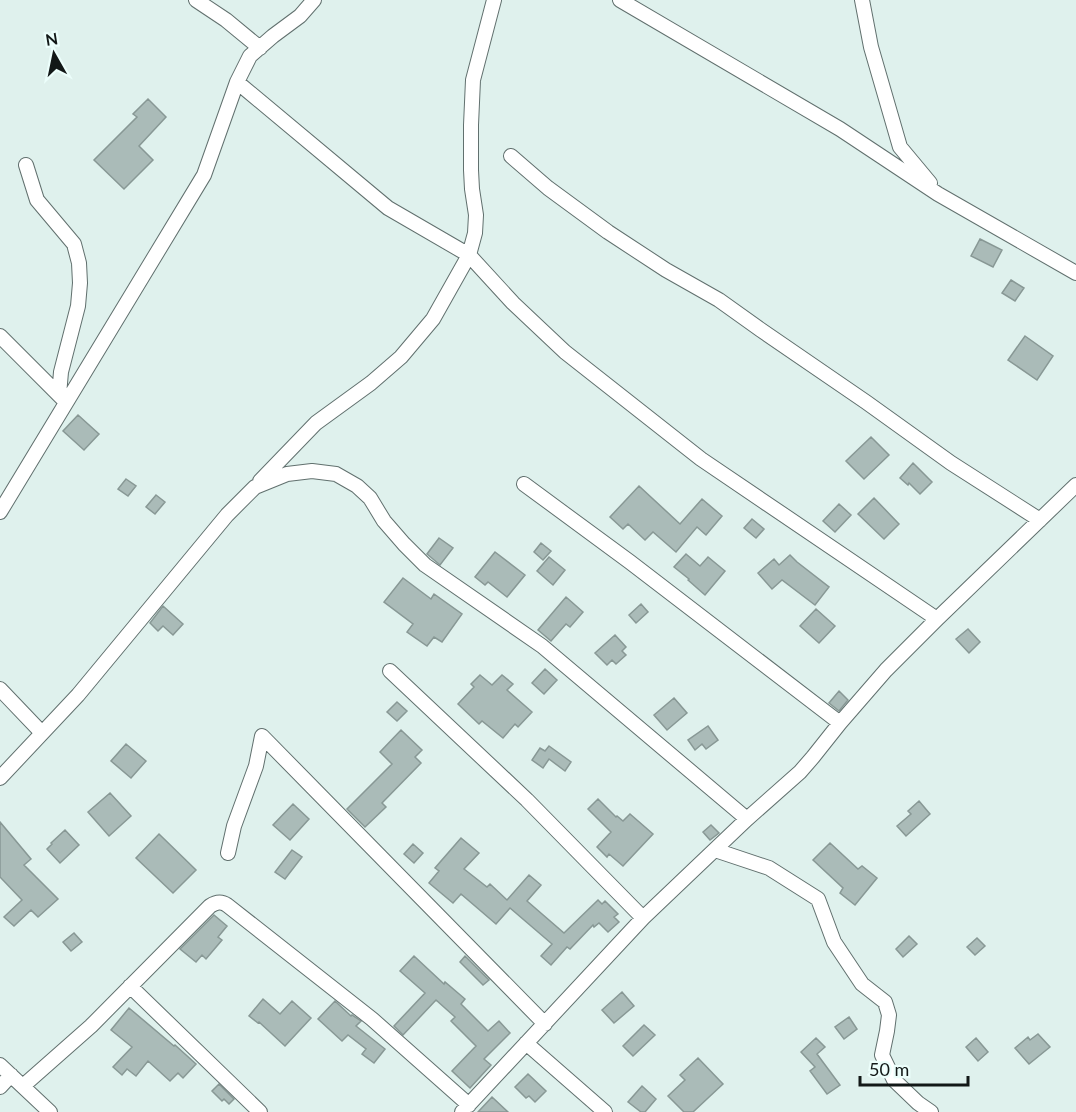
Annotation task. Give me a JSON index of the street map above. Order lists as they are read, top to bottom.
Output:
{
  "scale_bar": "50 m",
  "north": "top"
}
